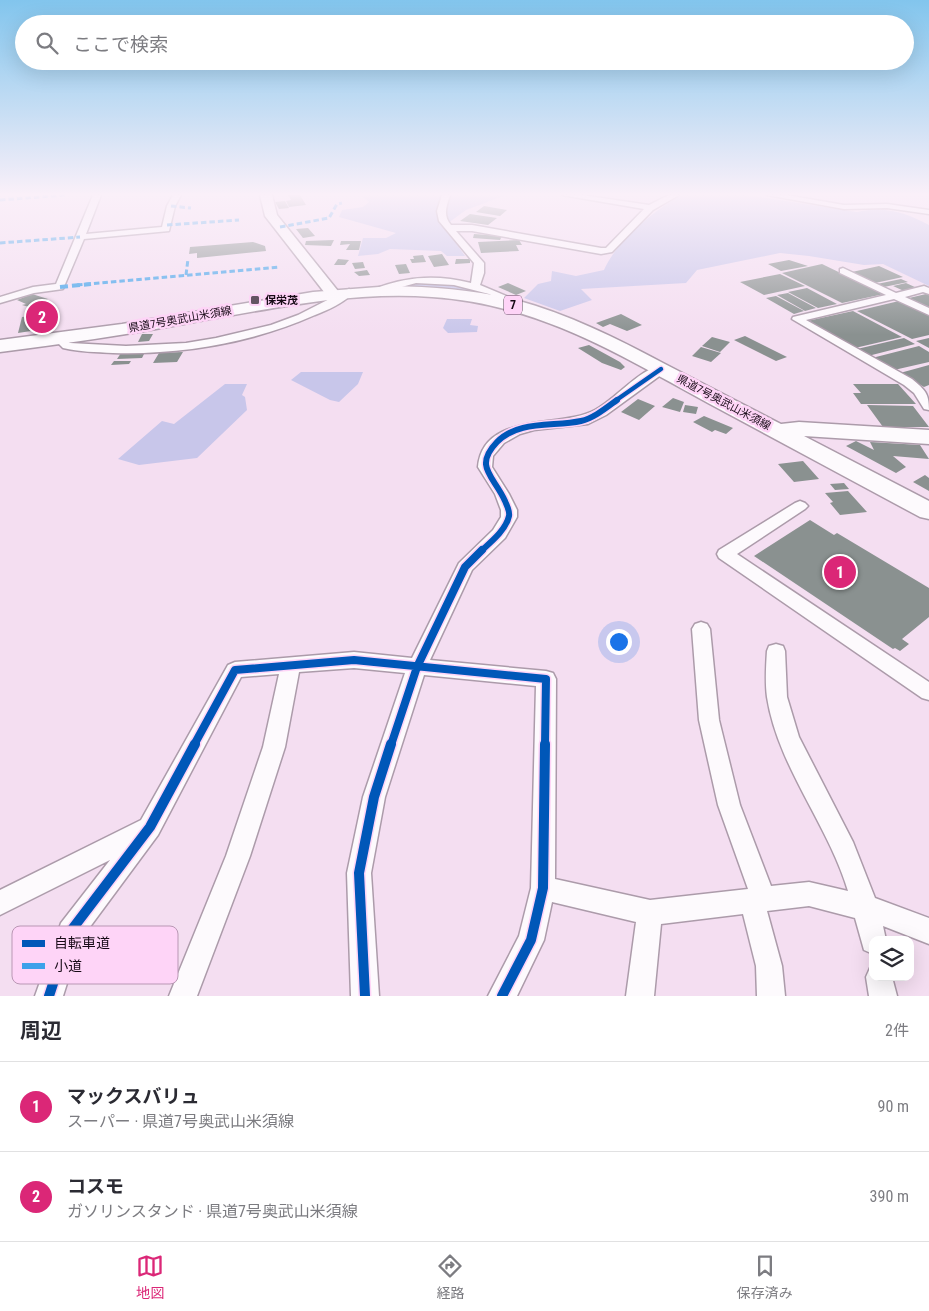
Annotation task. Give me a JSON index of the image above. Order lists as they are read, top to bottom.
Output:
{
  "streets": {
    "main road": ["7", "県道7号奥武山米須線"]
  },
  "places": {
    "transit": ["保栄茂"]
  },
  "legend": ["自転車道", "小道"],
  "page": {
    "search": "ここで検索",
    "pins": ["2", "1"],
    "heading": ["周辺", "2件"],
    "list": [
      {
        "mark": "1",
        "name": "マックスバリュ",
        "note": "スーパー · 県道7号奥武山米須線",
        "value": "90 m"
      },
      {
        "mark": "2",
        "name": "コスモ",
        "note": "ガソリンスタンド · 県道7号奥武山米須線",
        "value": "390 m"
      }
    ],
    "nav": ["地図", "経路", "保存済み"]
  }
}
